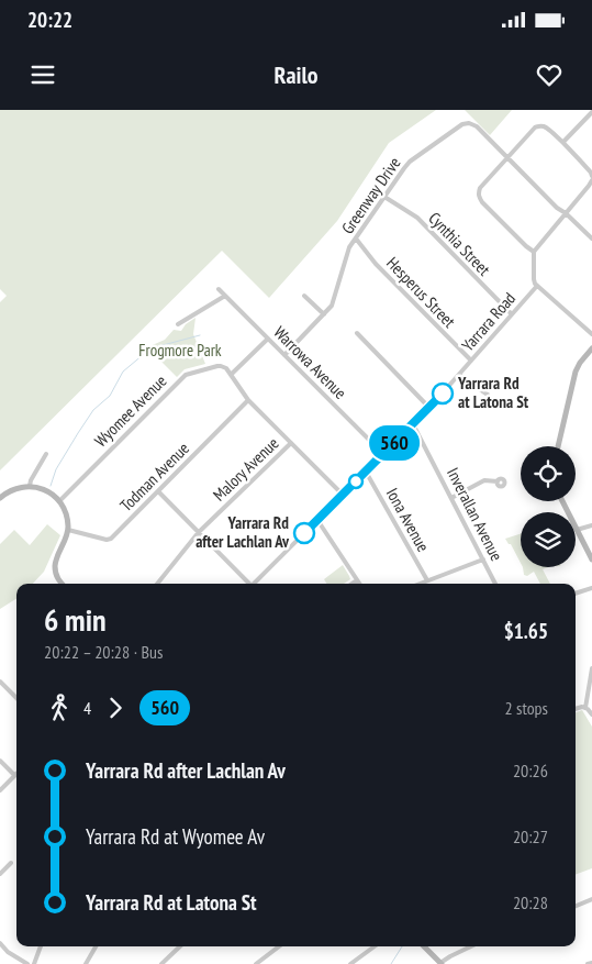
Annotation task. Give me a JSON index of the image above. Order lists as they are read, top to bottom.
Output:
{
  "streets": {
    "street": [
      "Greenway Drive",
      "Cynthia Street",
      "Hesperus Street",
      "Yarrara Road",
      "Warrowa Avenue",
      "Wyomee Avenue",
      "Malory Avenue",
      "Todman Avenue",
      "Inverallan Avenue",
      "Iona Avenue"
    ]
  },
  "crossings": [
    ["Greenway Drive", "Cynthia Street"],
    ["Greenway Drive", "Hesperus Street"],
    ["Greenway Drive", "Warrowa Avenue"],
    ["Cynthia Street", "Yarrara Road"],
    ["Hesperus Street", "Yarrara Road"],
    ["Yarrara Road", "Warrowa Avenue"],
    ["Yarrara Road", "Inverallan Avenue"],
    ["Yarrara Road", "Iona Avenue"]
  ],
  "parks": ["Frogmore Park"],
  "places": ["Yarrara Rd at Latona St", "Yarrara Rd after Lachlan Av"],
  "lines": ["bus line 560"],
  "page": {
    "status": "20:22",
    "header": "Railo",
    "on_map": "560",
    "heading": ["6 min", "20:22 – 20:28 · Bus", "$1.65"],
    "legs": ["4", "560", "2 stops"],
    "list": [
      {
        "name": "Yarrara Rd after Lachlan Av",
        "value": "20:26"
      },
      {
        "name": "Yarrara Rd at Wyomee Av",
        "value": "20:27"
      },
      {
        "name": "Yarrara Rd at Latona St",
        "value": "20:28"
      }
    ]
  }
}
